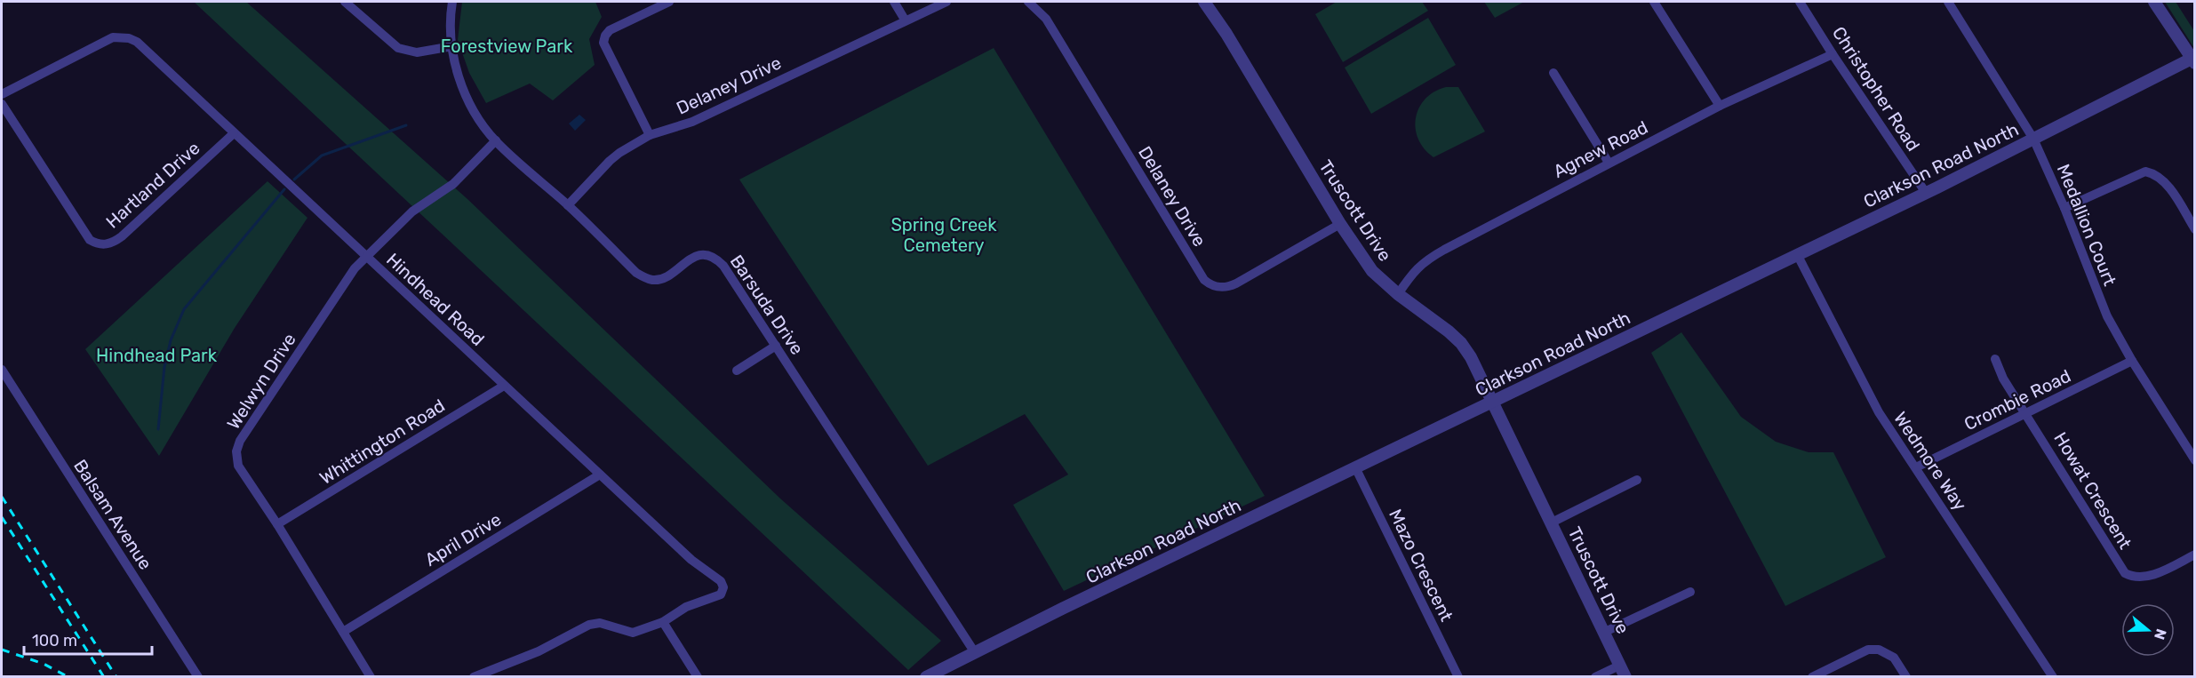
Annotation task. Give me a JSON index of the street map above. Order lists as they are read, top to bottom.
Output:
{
  "streets": {
    "street": [
      "Delaney Drive",
      "Christopher Road",
      "Agnew Road",
      "Clarkson Road North",
      "Hartland Drive",
      "Truscott Drive",
      "Medallion Court",
      "Hindhead Road",
      "Barsuda Drive",
      "Welwyn Drive",
      "Crombie Road",
      "Whittington Road",
      "Wedmore Way",
      "Howat Crescent",
      "Balsam Avenue",
      "April Drive",
      "Mazo Crescent"
    ]
  },
  "crossings": [
    ["Delaney Drive", "Truscott Drive"],
    ["Delaney Drive", "Barsuda Drive"],
    ["Christopher Road", "Agnew Road"],
    ["Christopher Road", "Clarkson Road North"],
    ["Agnew Road", "Truscott Drive"],
    ["Clarkson Road North", "Truscott Drive"],
    ["Clarkson Road North", "Medallion Court"],
    ["Clarkson Road North", "Barsuda Drive"],
    ["Clarkson Road North", "Wedmore Way"],
    ["Clarkson Road North", "Mazo Crescent"],
    ["Hartland Drive", "Hindhead Road"],
    ["Medallion Court", "Crombie Road"],
    ["Hindhead Road", "Welwyn Drive"],
    ["Hindhead Road", "Whittington Road"],
    ["Hindhead Road", "April Drive"],
    ["Barsuda Drive", "Welwyn Drive"],
    ["Welwyn Drive", "Whittington Road"],
    ["Welwyn Drive", "April Drive"],
    ["Crombie Road", "Wedmore Way"],
    ["Crombie Road", "Howat Crescent"]
  ],
  "parks": ["Forestview Park", "Spring Creek Cemetery", "Hindhead Park"],
  "scale_bar": "100 m",
  "north": "right"
}
